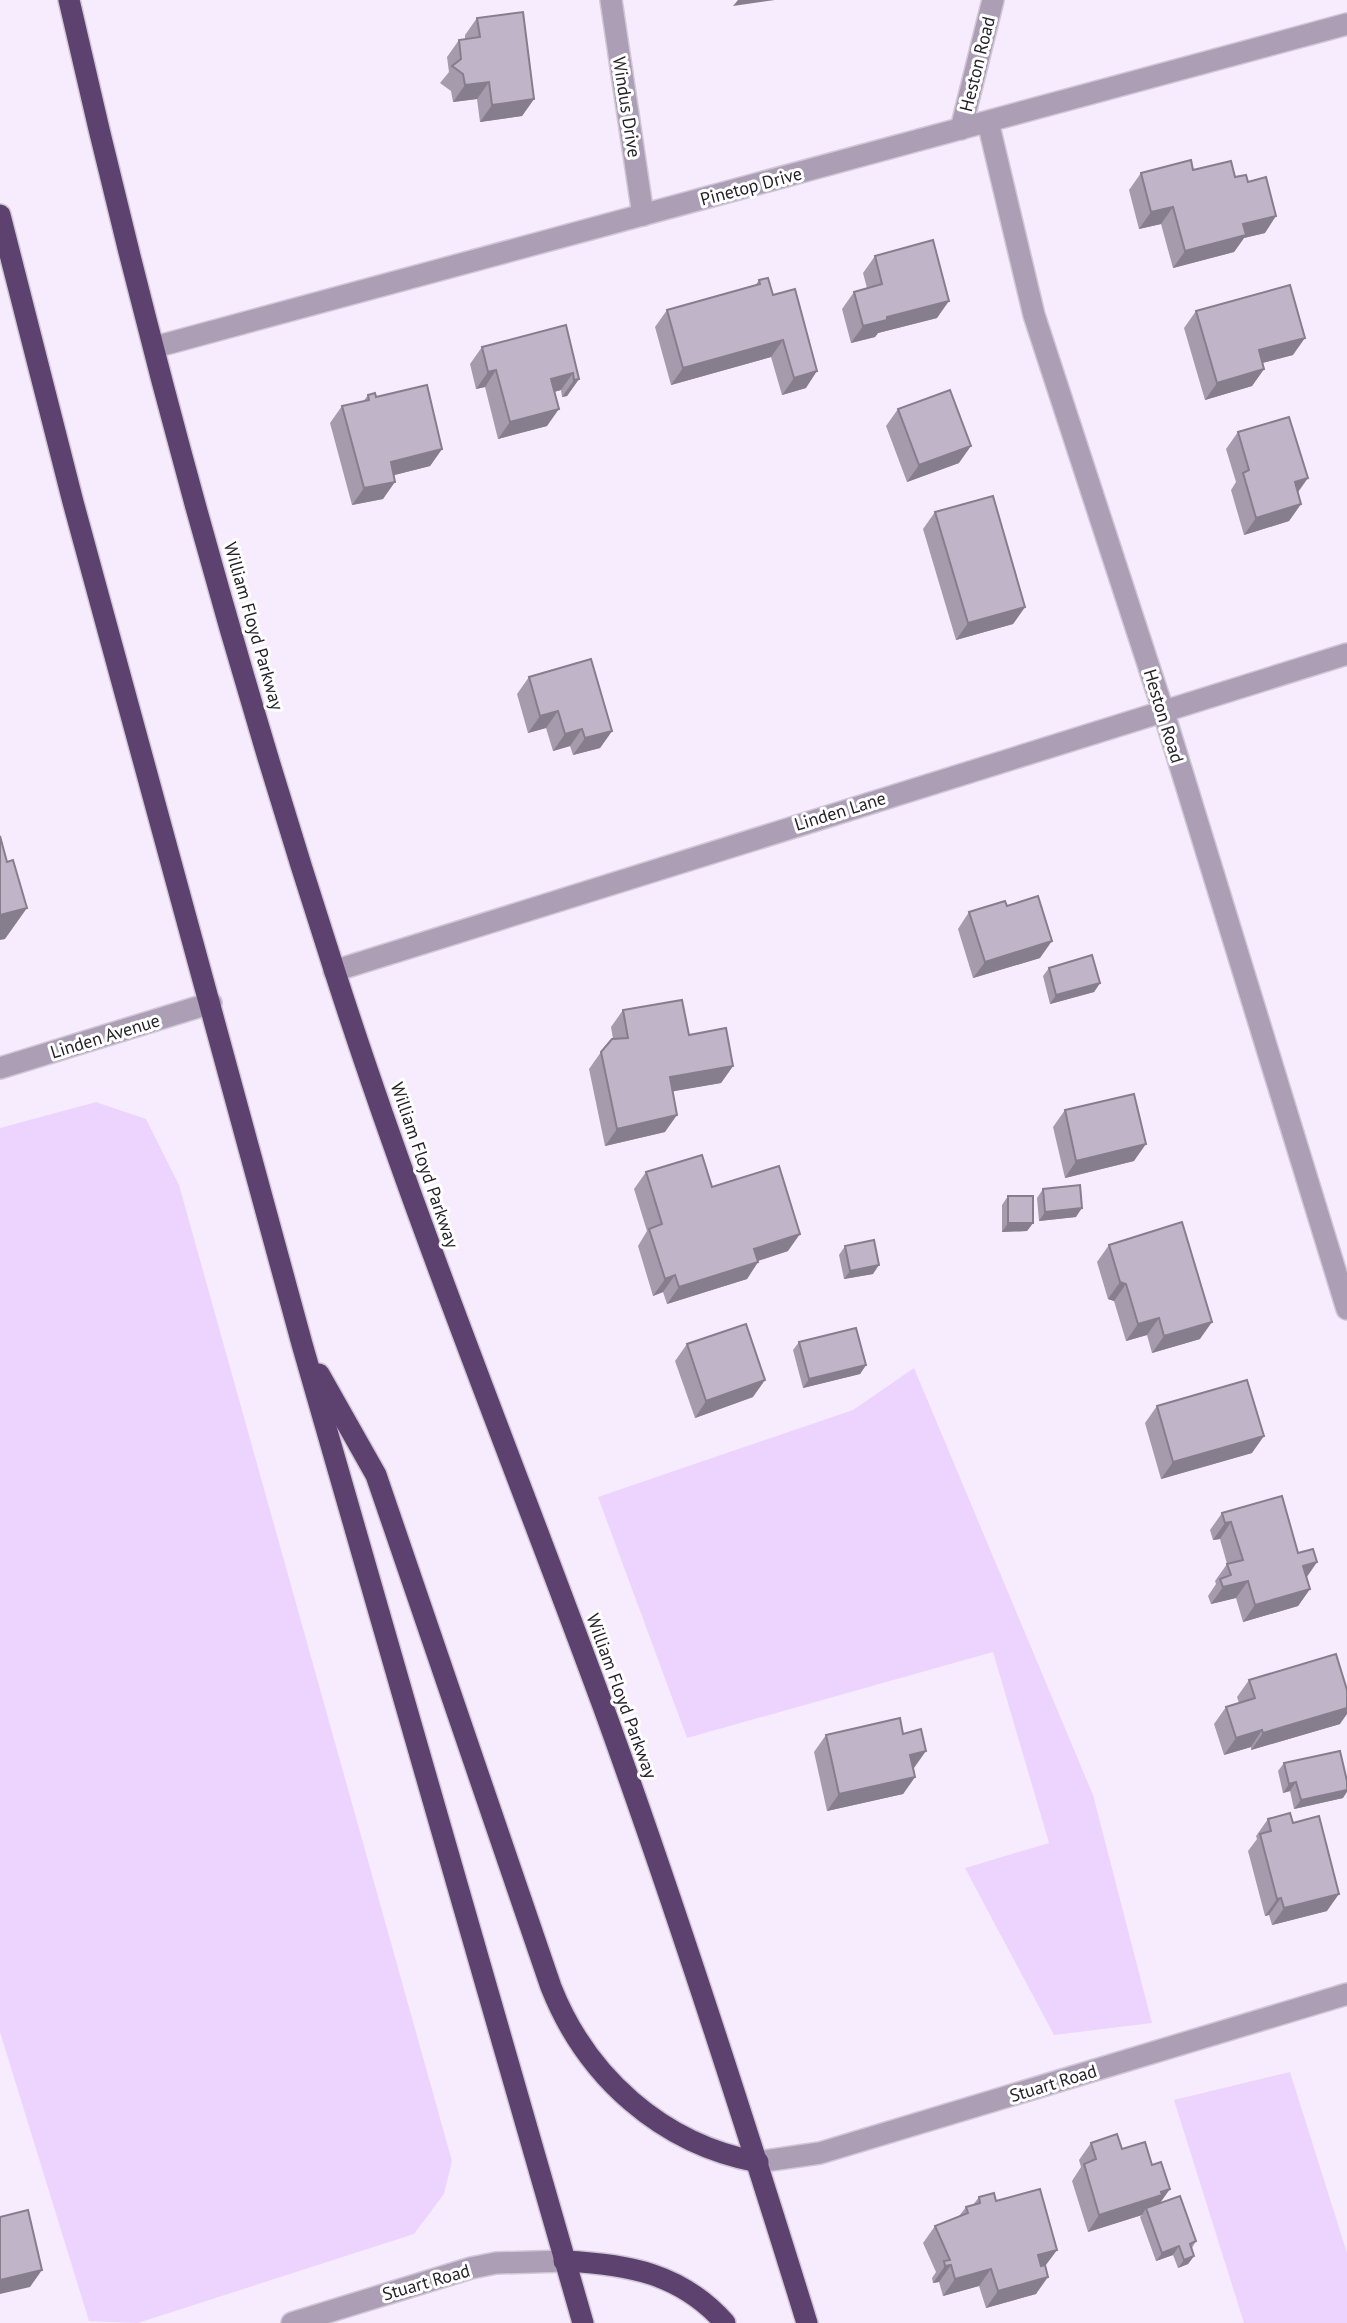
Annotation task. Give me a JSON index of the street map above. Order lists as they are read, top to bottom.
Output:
{
  "streets": {
    "highway": ["William Floyd Parkway"],
    "street": [
      "Heston Road",
      "Windus Drive",
      "Pinetop Drive",
      "Linden Lane",
      "Linden Avenue",
      "Stuart Road"
    ]
  },
  "crossings": [
    ["Heston Road", "Pinetop Drive"],
    ["Heston Road", "Linden Lane"],
    ["Windus Drive", "Pinetop Drive"],
    ["Pinetop Drive", "William Floyd Parkway"],
    ["William Floyd Parkway", "Linden Lane"],
    ["William Floyd Parkway", "Stuart Road"]
  ]
}
